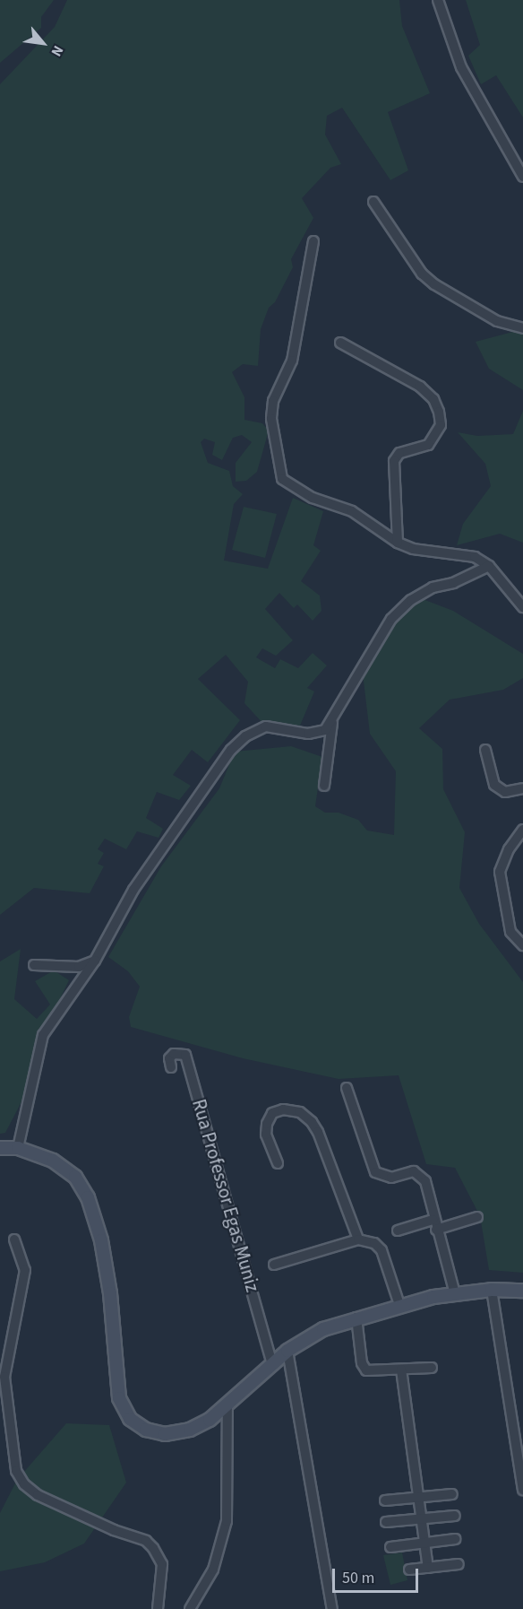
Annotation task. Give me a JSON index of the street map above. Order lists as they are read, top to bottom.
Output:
{
  "streets": {
    "street": ["Rua Professor Egas Muniz"]
  },
  "scale_bar": "50 m",
  "north": "bottom right"
}
